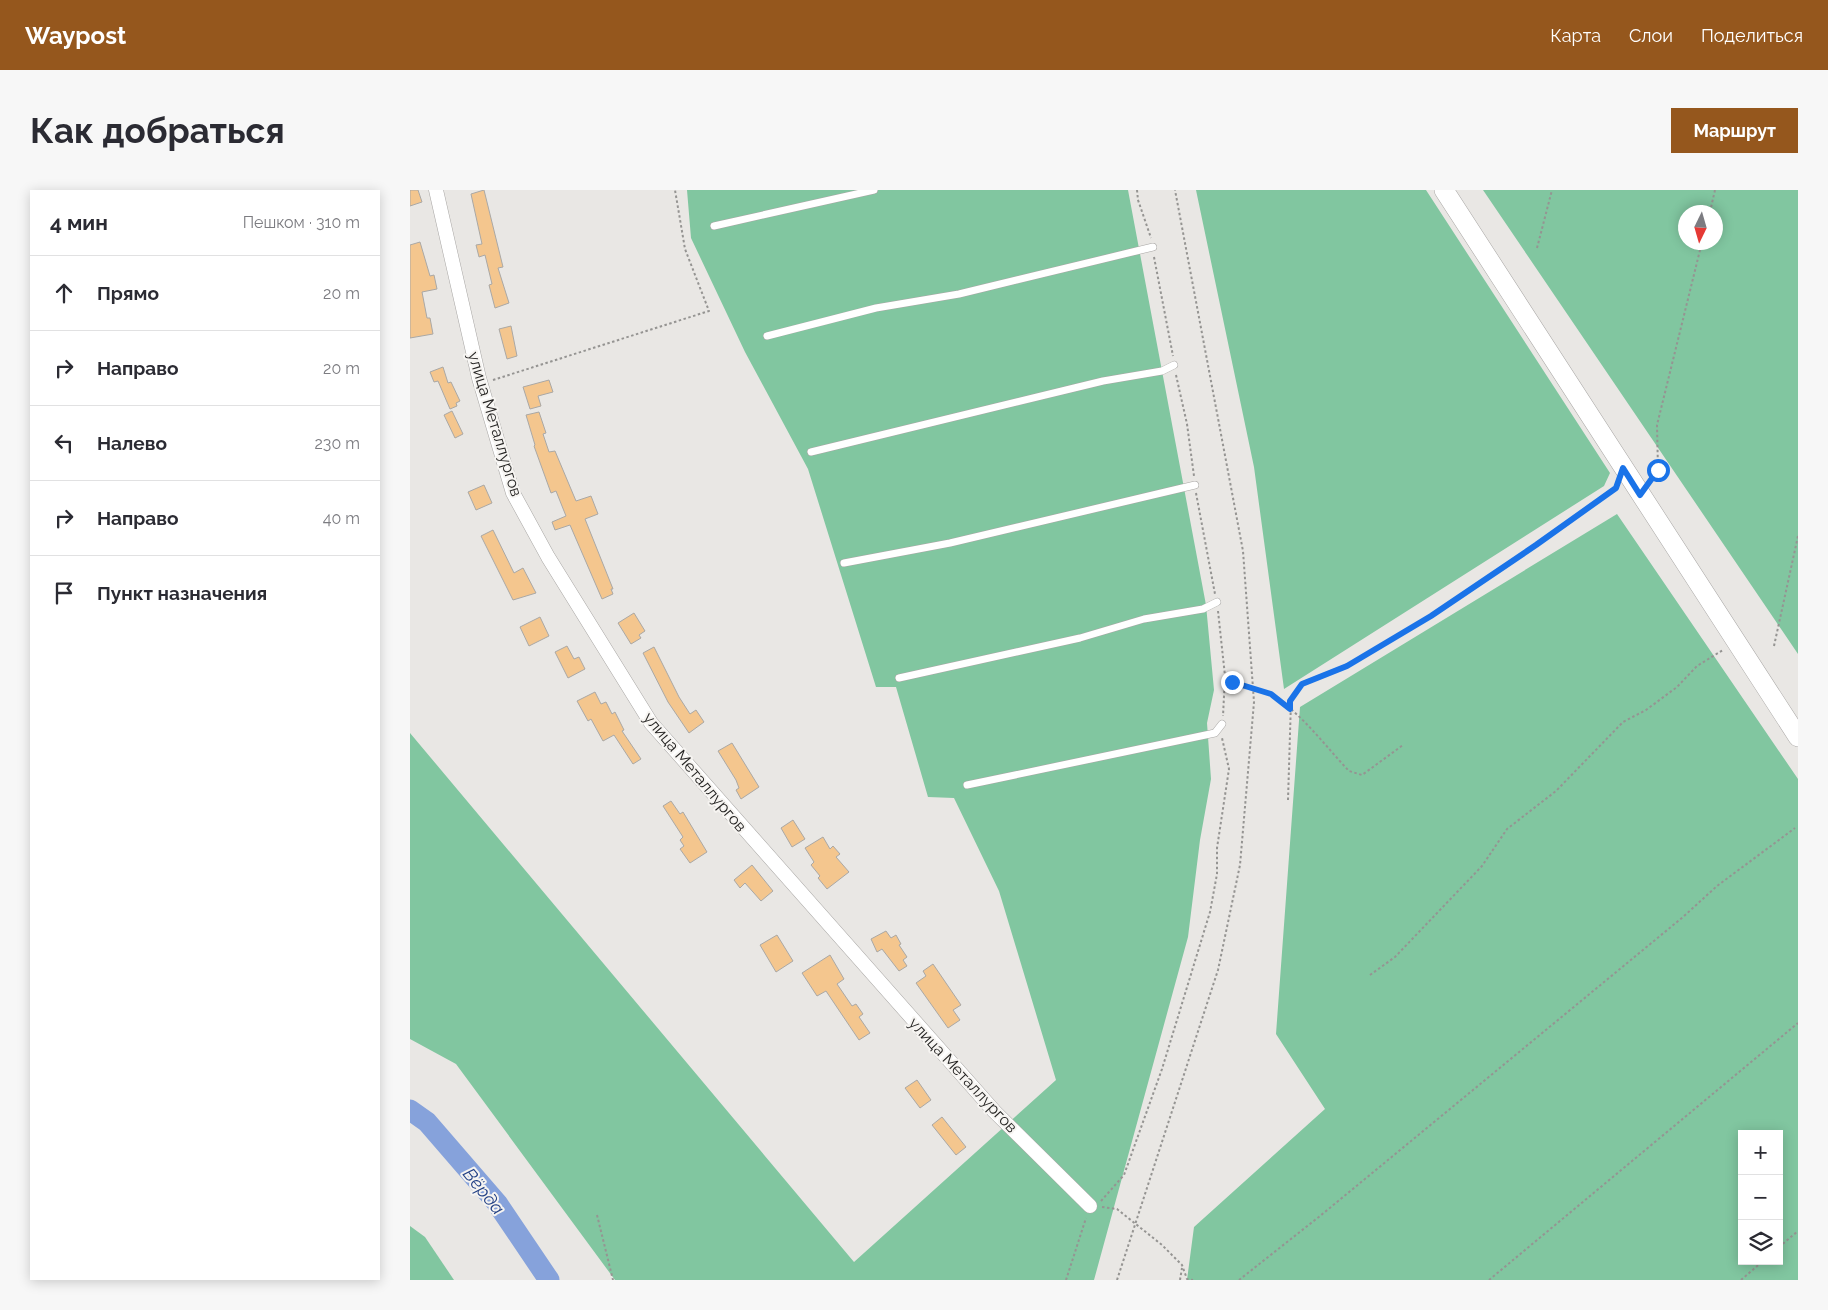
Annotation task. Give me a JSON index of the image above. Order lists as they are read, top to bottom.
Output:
{
  "streets": {
    "street": ["улица Металлургов"]
  },
  "water": ["Вёрда"],
  "north": "bottom",
  "page": {
    "header": "Waypost",
    "nav": ["Карта", "Слои", "Поделиться"],
    "buttons": "Маршрут",
    "title": "Как добраться",
    "heading": ["4 мин", "Пешком · 310 m"],
    "list": [
      ["Прямо", "20 m"],
      ["Направо", "20 m"],
      ["Налево", "230 m"],
      ["Направо", "40 m"],
      "Пункт назначения"
    ],
    "map_buttons": ["+", "−"]
  }
}
